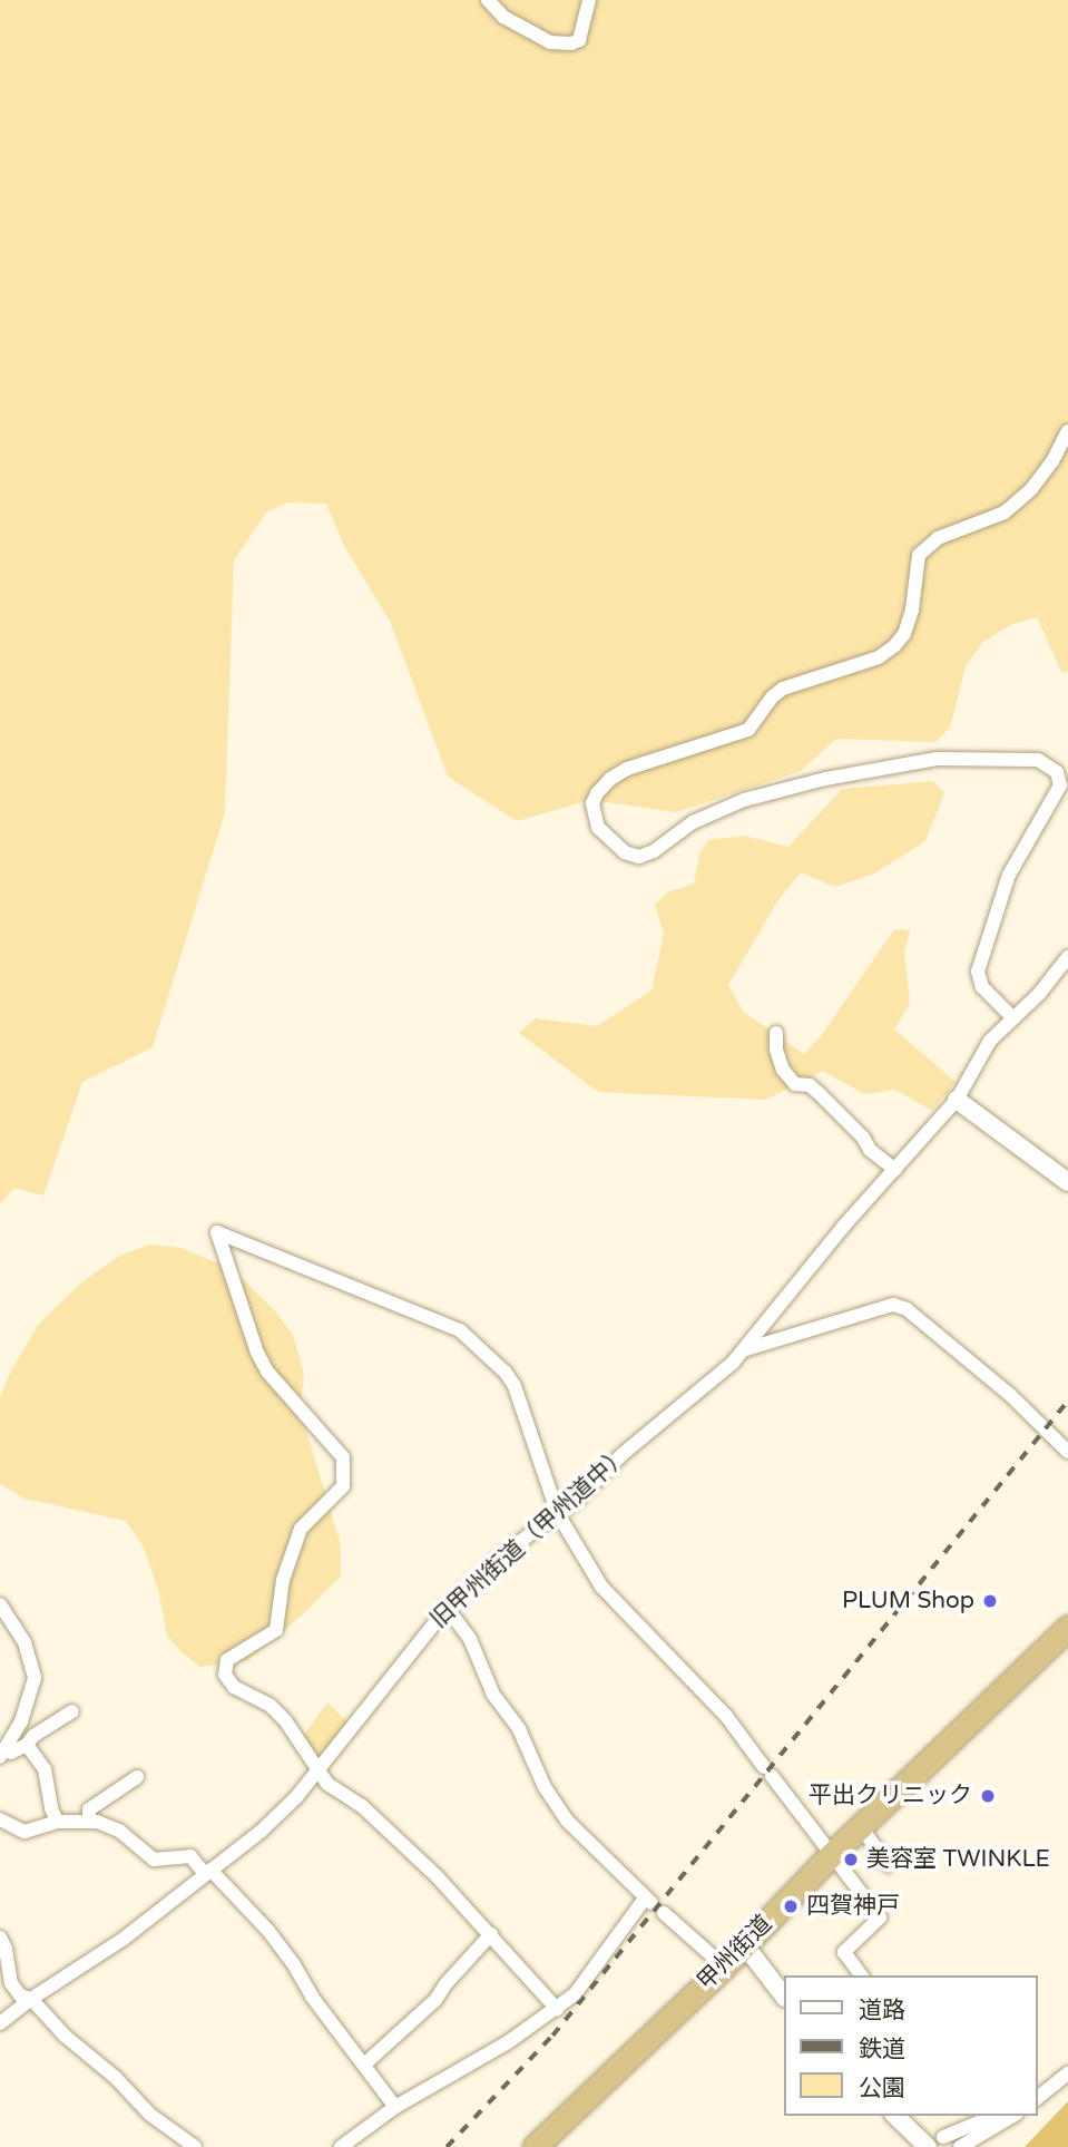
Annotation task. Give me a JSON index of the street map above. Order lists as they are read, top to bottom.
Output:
{
  "streets": {
    "highway": ["甲州街道"],
    "street": ["旧甲州街道（甲州道中）"]
  },
  "places": [
    "PLUM Shop",
    "平出クリニック",
    "美容室 TWINKLE",
    "四賀神戸"
  ],
  "legend": ["道路", "鉄道", "公園"]
}
